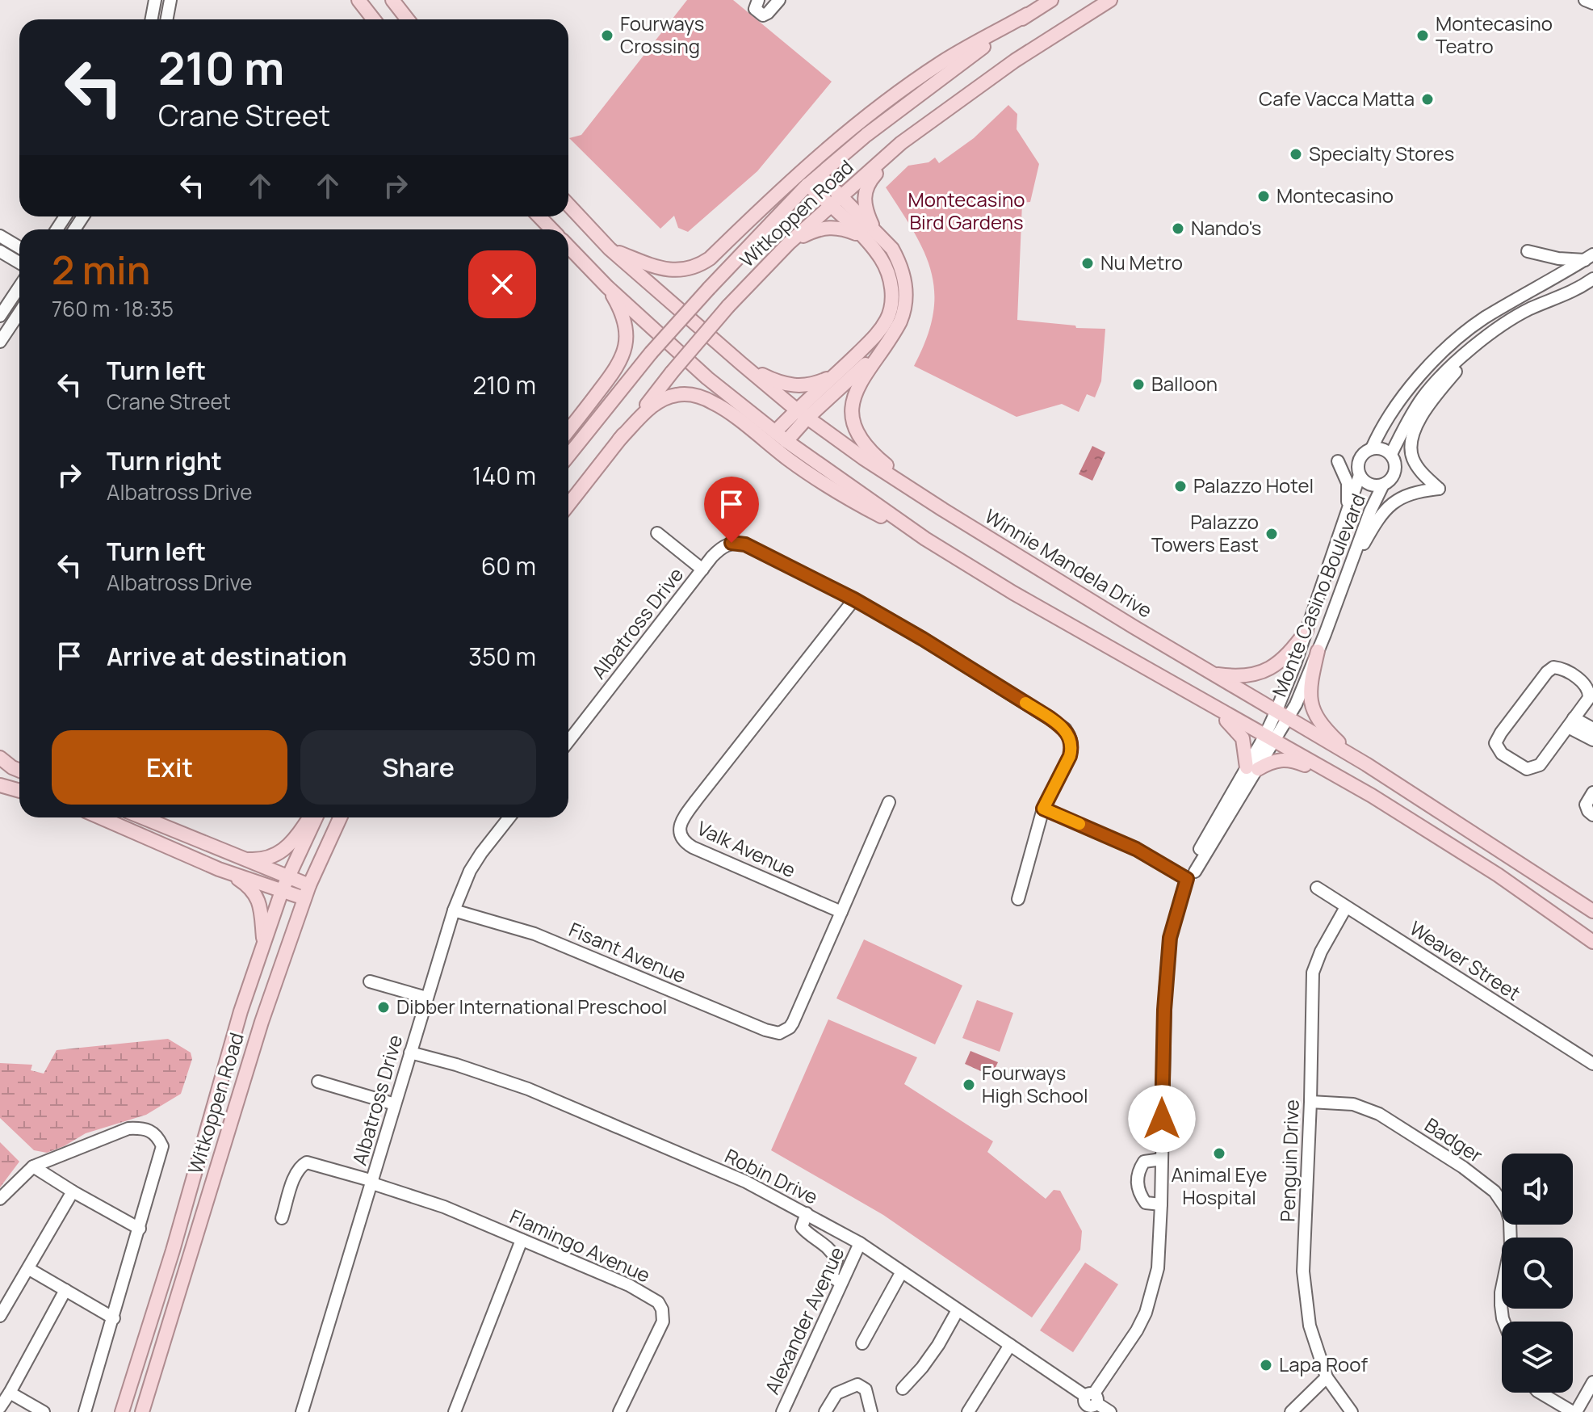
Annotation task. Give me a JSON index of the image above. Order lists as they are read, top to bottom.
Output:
{
  "streets": {
    "main road": ["Witkoppen Road", "Winnie Mandela Drive"],
    "street": [
      "Monte Casino Boulevard",
      "Albatross Drive",
      "Valk Avenue",
      "Fisant Avenue",
      "Weaver Street",
      "Badger",
      "Penguin Drive",
      "Robin Drive",
      "Flamingo Avenue",
      "Alexander Avenue"
    ]
  },
  "crossings": [
    ["Winnie Mandela Drive", "Monte Casino Boulevard"],
    ["Albatross Drive", "Valk Avenue"],
    ["Albatross Drive", "Fisant Avenue"],
    ["Albatross Drive", "Robin Drive"],
    ["Albatross Drive", "Flamingo Avenue"],
    ["Valk Avenue", "Fisant Avenue"],
    ["Weaver Street", "Penguin Drive"],
    ["Badger", "Penguin Drive"],
    ["Robin Drive", "Alexander Avenue"]
  ],
  "parks": ["Montecasino Bird Gardens"],
  "places": [
    "Fourways Crossing",
    "Montecasino Teatro",
    "Cafe Vacca Matta",
    "Specialty Stores",
    "Montecasino",
    "Nando's",
    "Nu Metro",
    "Balloon",
    "Palazzo Hotel",
    "Palazzo Towers East",
    "Dibber International Preschool",
    "Fourways High School",
    "Animal Eye Hospital",
    "Lapa Roof"
  ],
  "page": {
    "turn": ["210 m", "Crane Street"],
    "heading": ["2 min", "760 m · 18:35"],
    "list": [
      {
        "name": "Turn left",
        "note": "Crane Street",
        "value": "210 m"
      },
      {
        "name": "Turn right",
        "note": "Albatross Drive",
        "value": "140 m"
      },
      {
        "name": "Turn left",
        "note": "Albatross Drive",
        "value": "60 m"
      },
      {
        "name": "Arrive at destination",
        "value": "350 m"
      }
    ],
    "buttons": ["Exit", "Share"]
  }
}
